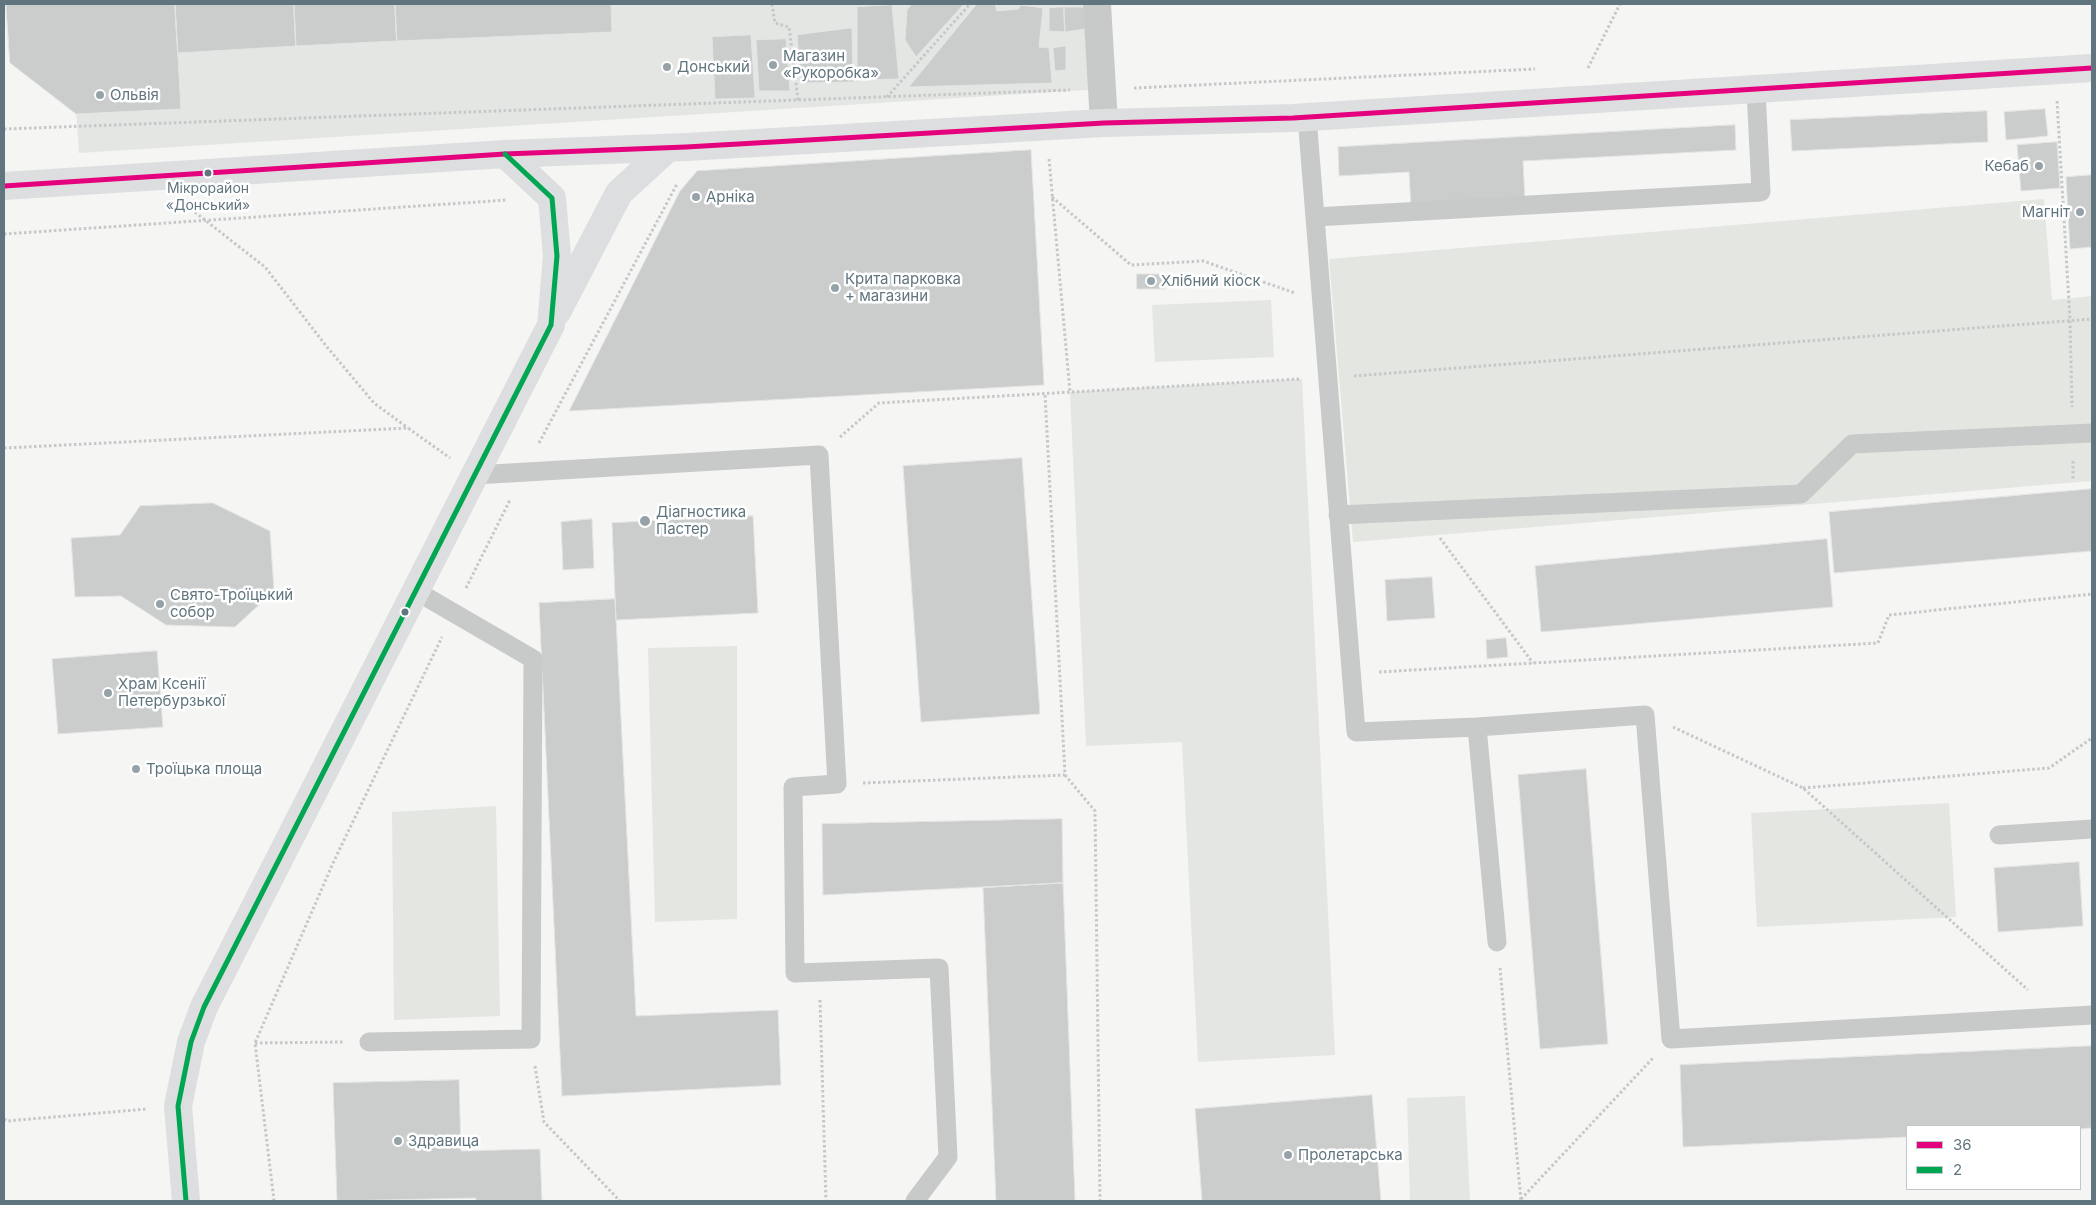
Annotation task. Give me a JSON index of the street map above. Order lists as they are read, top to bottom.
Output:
{
  "places": [
    "Магазин «Рукоробка»",
    "Донський",
    "Ольвія",
    "Кебаб",
    "Мікрорайон «Донський»",
    "Арніка",
    "Магніт",
    "Хлібний кіоск",
    "Крита парковка + магазини",
    "Діагностика Пастер",
    "Свято-Троїцький собор",
    "Храм Ксенії Петербурзької",
    "Троїцька площа",
    "Здравица",
    "Пролетарська"
  ],
  "lines": ["transit line 36", "transit line 2"],
  "legend": ["36", "2"]
}
